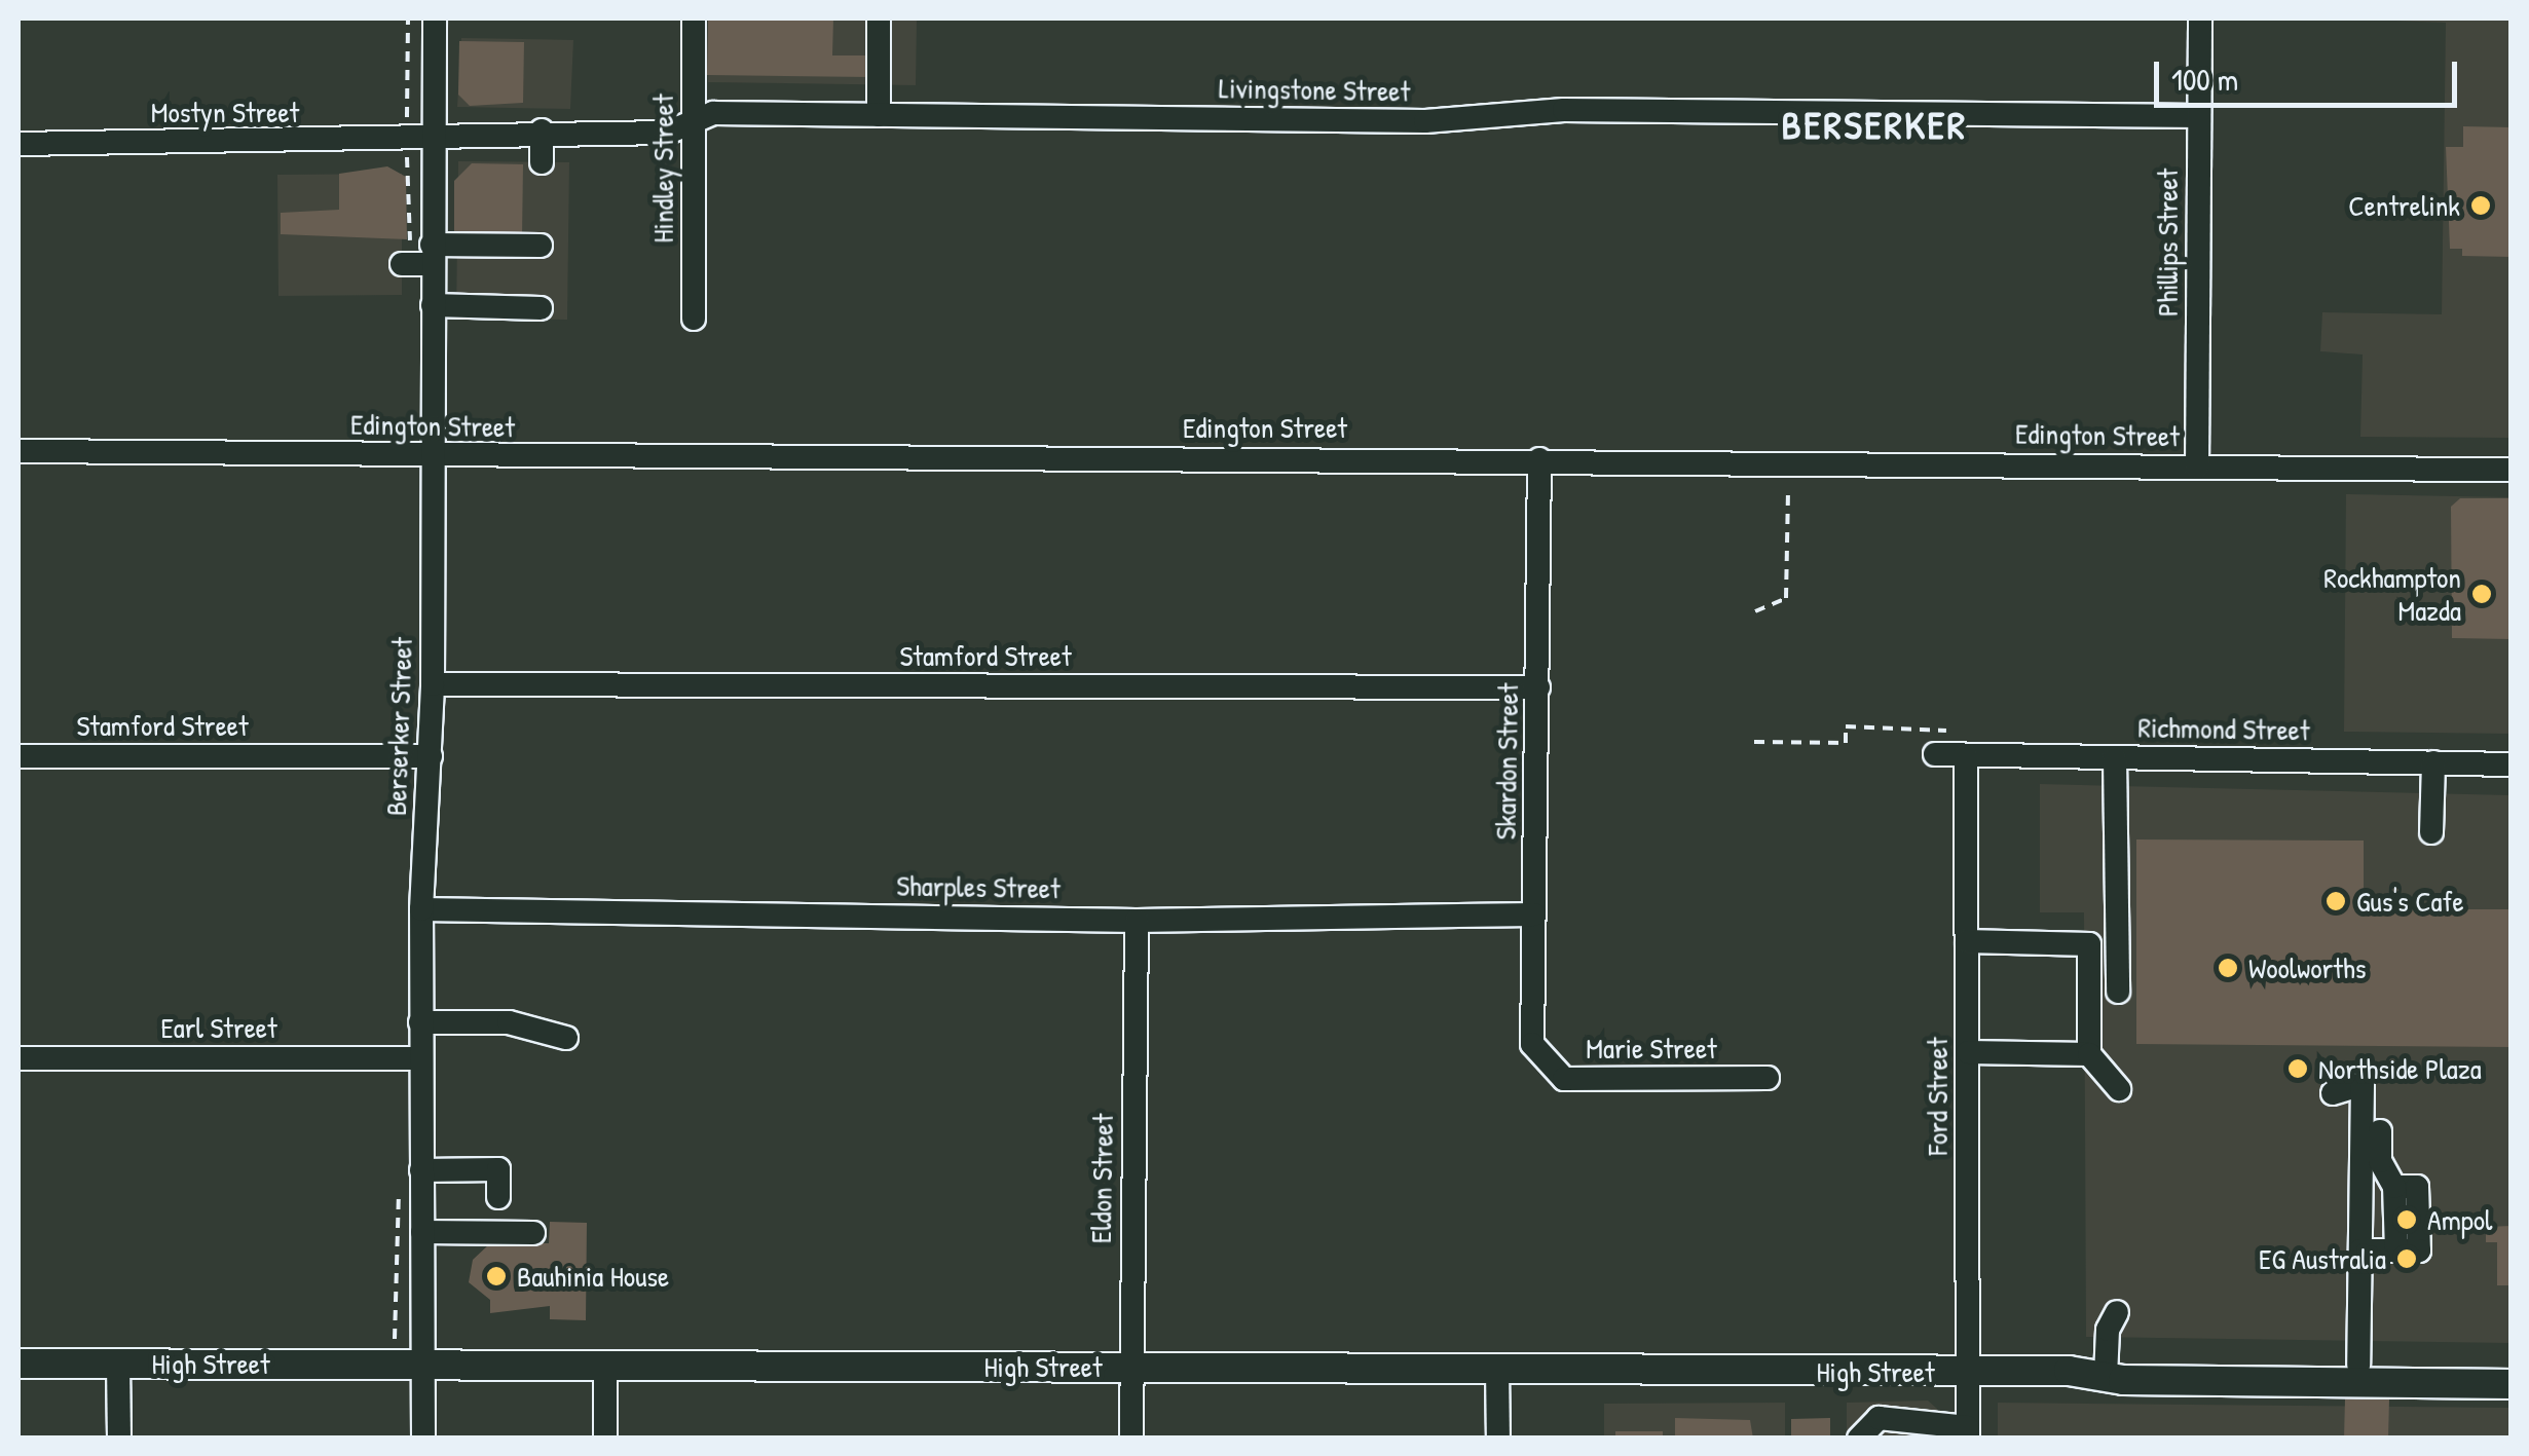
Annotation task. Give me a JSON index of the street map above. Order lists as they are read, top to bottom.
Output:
{
  "streets": {
    "main road": ["High Street"],
    "street": [
      "Livingstone Street",
      "Mostyn Street",
      "Hindley Street",
      "Phillips Street",
      "Edington Street",
      "Stamford Street",
      "Berserker Street",
      "Richmond Street",
      "Skardon Street",
      "Sharples Street",
      "Earl Street",
      "Marie Street",
      "Ford Street",
      "Eldon Street"
    ]
  },
  "crossings": [
    ["Livingstone Street", "Mostyn Street"],
    ["Livingstone Street", "Hindley Street"],
    ["Livingstone Street", "Phillips Street"],
    ["Livingstone Street", "Berserker Street"],
    ["Mostyn Street", "Berserker Street"],
    ["Phillips Street", "Edington Street"],
    ["Edington Street", "Berserker Street"],
    ["Edington Street", "Skardon Street"],
    ["Stamford Street", "Berserker Street"],
    ["Stamford Street", "Skardon Street"],
    ["Berserker Street", "Sharples Street"],
    ["Berserker Street", "Earl Street"],
    ["Berserker Street", "High Street"],
    ["Richmond Street", "Ford Street"],
    ["Skardon Street", "Sharples Street"],
    ["Skardon Street", "Marie Street"],
    ["Sharples Street", "Eldon Street"],
    ["Ford Street", "High Street"],
    ["Eldon Street", "High Street"]
  ],
  "districts": ["BERSERKER"],
  "places": [
    "Centrelink",
    "Rockhampton Mazda",
    "Gus's Cafe",
    "Woolworths",
    "Northside Plaza",
    "Ampol",
    "EG Australia",
    "Bauhinia House"
  ],
  "scale_bar": "100 m"
}
